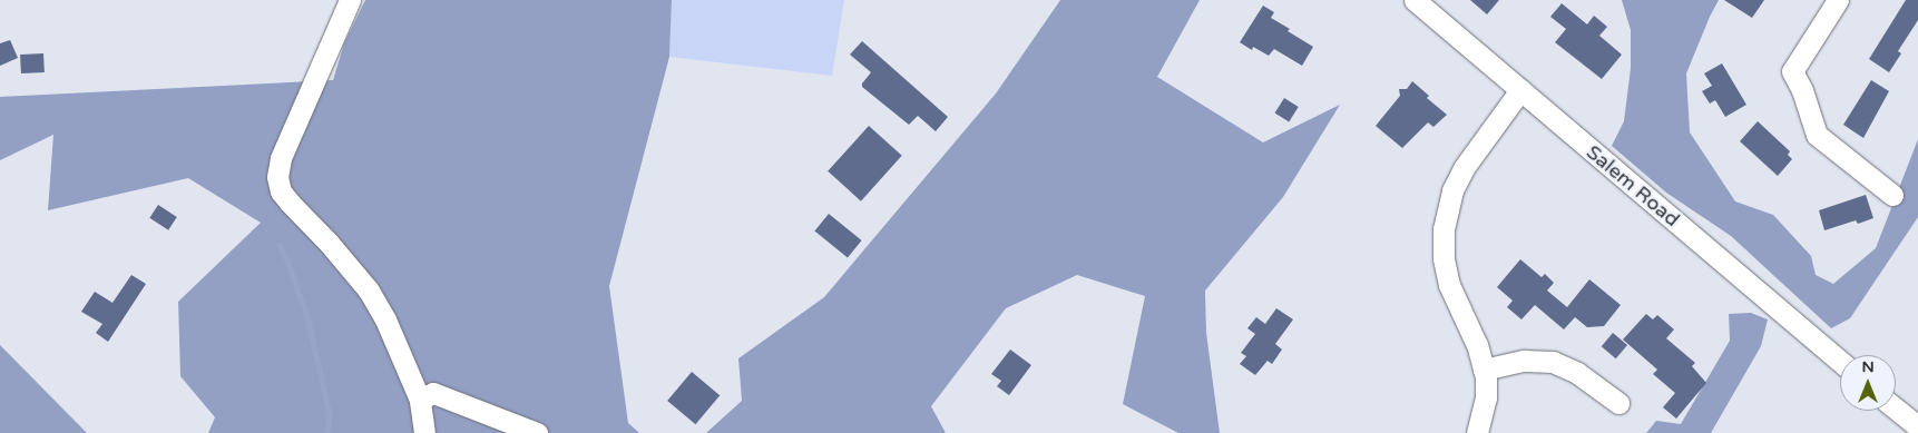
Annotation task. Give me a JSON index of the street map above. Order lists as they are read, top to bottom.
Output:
{
  "streets": {
    "street": ["Salem Road"]
  },
  "north": "top"
}
